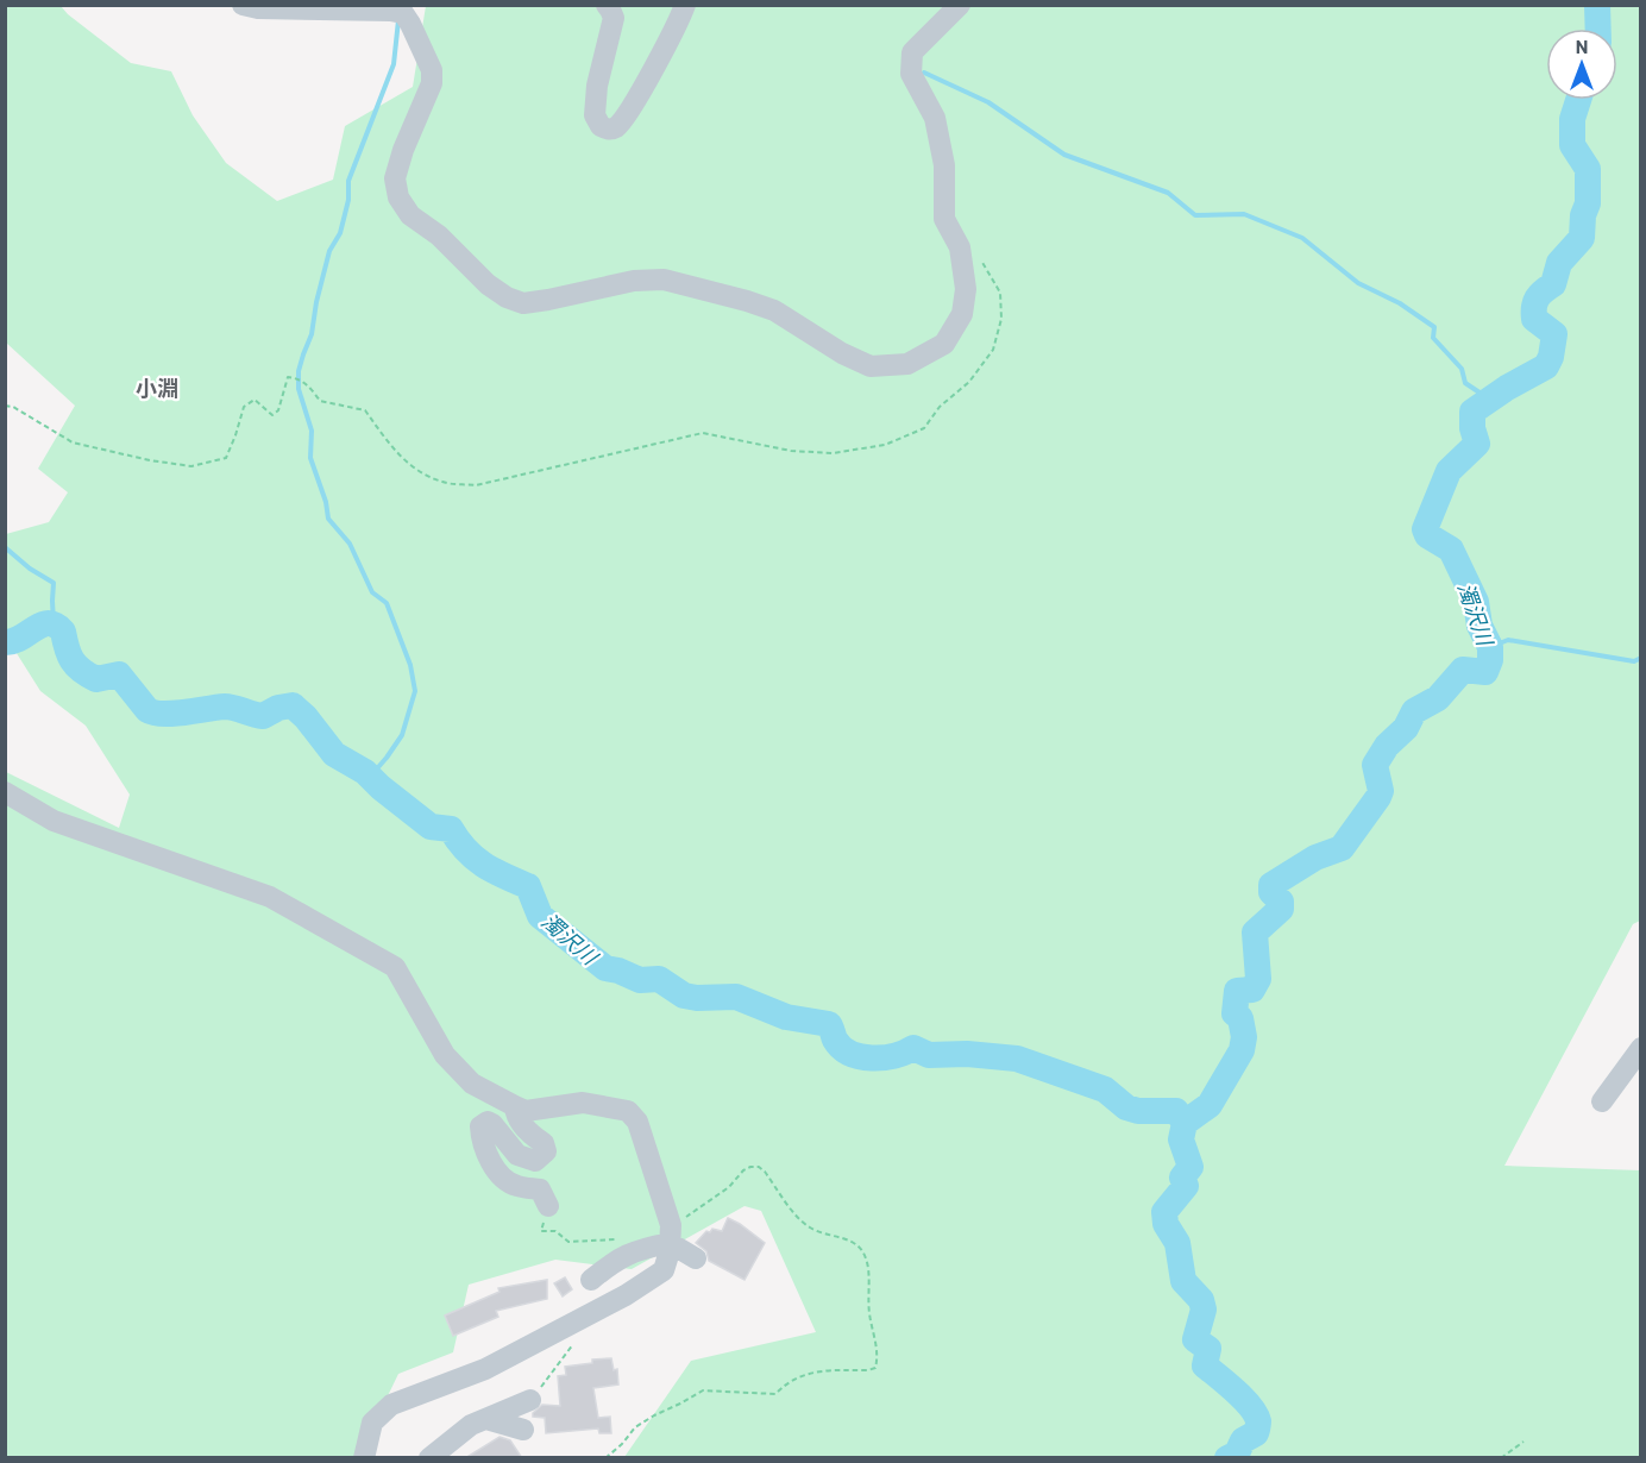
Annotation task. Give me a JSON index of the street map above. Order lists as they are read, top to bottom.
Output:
{
  "districts": ["小淵"],
  "water": ["濁沢川"],
  "north": "top"
}
